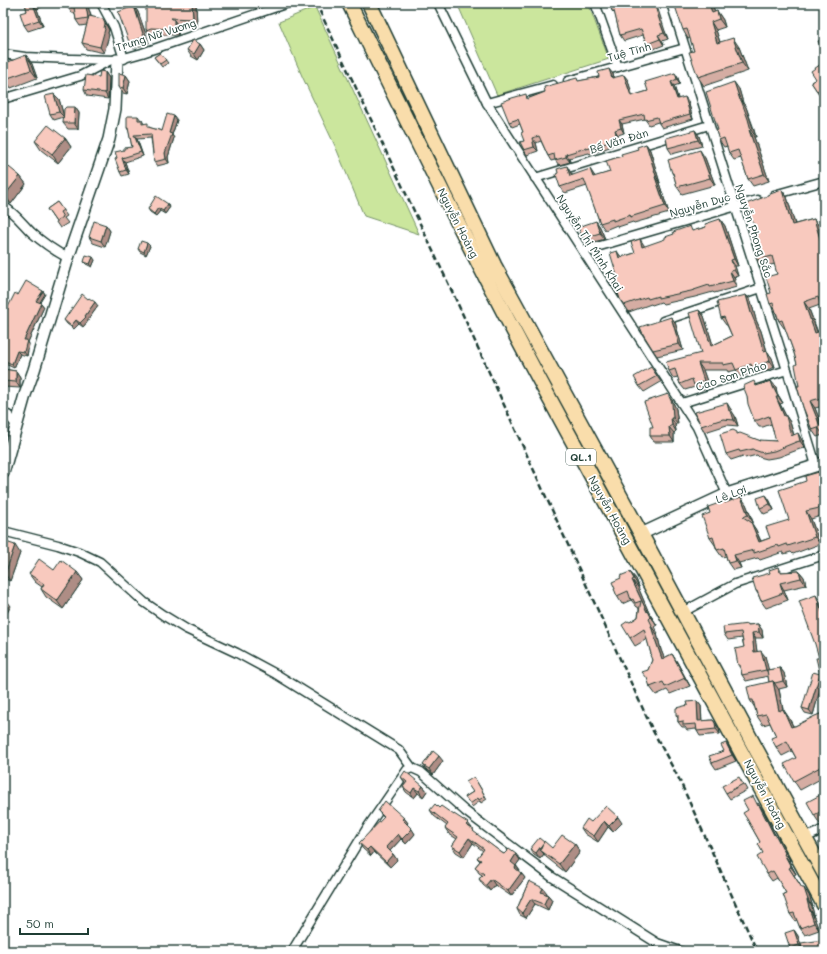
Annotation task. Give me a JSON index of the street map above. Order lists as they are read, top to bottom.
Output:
{
  "streets": {
    "highway": ["Nguyễn Hoàng", "QL.1"],
    "street": [
      "Trưng Nữ Vương",
      "Tuệ Tĩnh",
      "Bế Văn Đàn",
      "Nguyễn Dục",
      "Nguyễn Phong Sắc",
      "Nguyễn Thị Minh Khai",
      "Cao Sơn Pháo",
      "Lê Lợi"
    ]
  },
  "crossings": [
    ["Tuệ Tĩnh", "Nguyễn Phong Sắc"],
    ["Tuệ Tĩnh", "Nguyễn Thị Minh Khai"],
    ["Bế Văn Đàn", "Nguyễn Phong Sắc"],
    ["Bế Văn Đàn", "Nguyễn Thị Minh Khai"],
    ["Nguyễn Dục", "Nguyễn Phong Sắc"],
    ["Nguyễn Dục", "Nguyễn Thị Minh Khai"],
    ["Nguyễn Hoàng", "Lê Lợi"],
    ["Nguyễn Phong Sắc", "Cao Sơn Pháo"],
    ["Nguyễn Phong Sắc", "Lê Lợi"],
    ["Nguyễn Thị Minh Khai", "Cao Sơn Pháo"],
    ["Nguyễn Thị Minh Khai", "Lê Lợi"]
  ],
  "scale_bar": "50 m"
}
